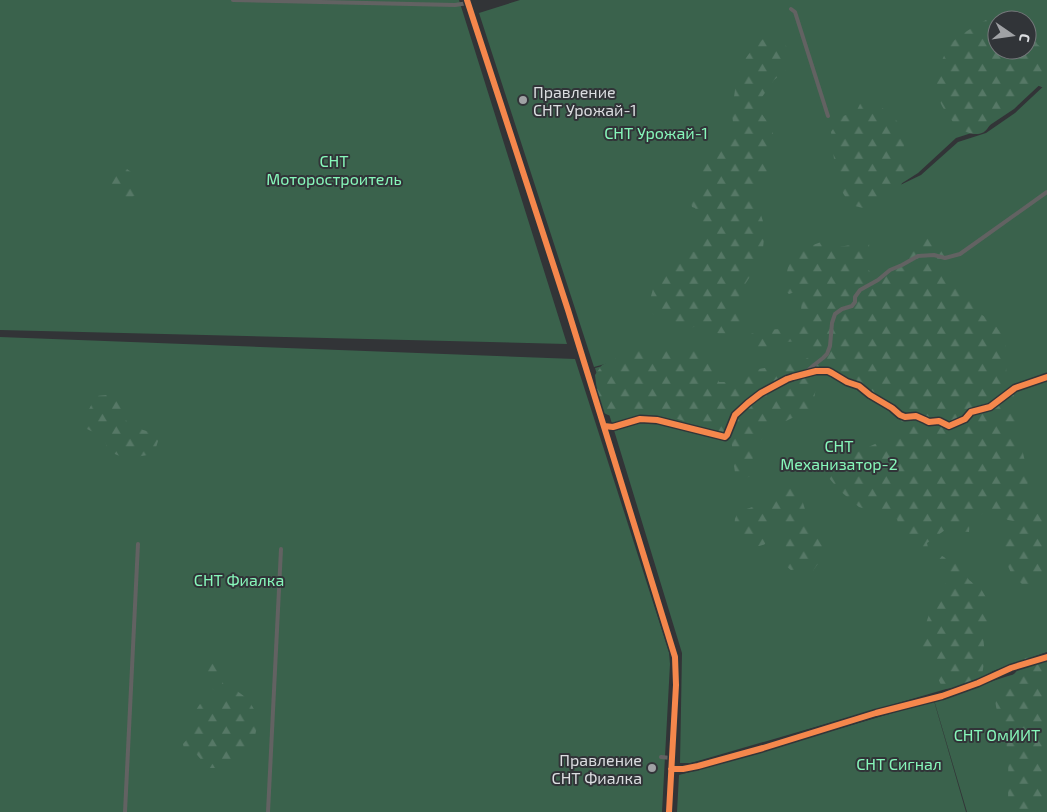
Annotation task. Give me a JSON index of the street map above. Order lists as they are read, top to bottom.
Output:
{
  "parks": [
    "СНТ Урожай-1",
    "СНТ Моторостроитель",
    "СНТ Механизатор-2",
    "СНТ Фиалка",
    "СНТ ОмИИТ",
    "СНТ Сигнал"
  ],
  "places": ["Правление СНТ Урожай-1", "Правление СНТ Фиалка"],
  "north": "right"
}
